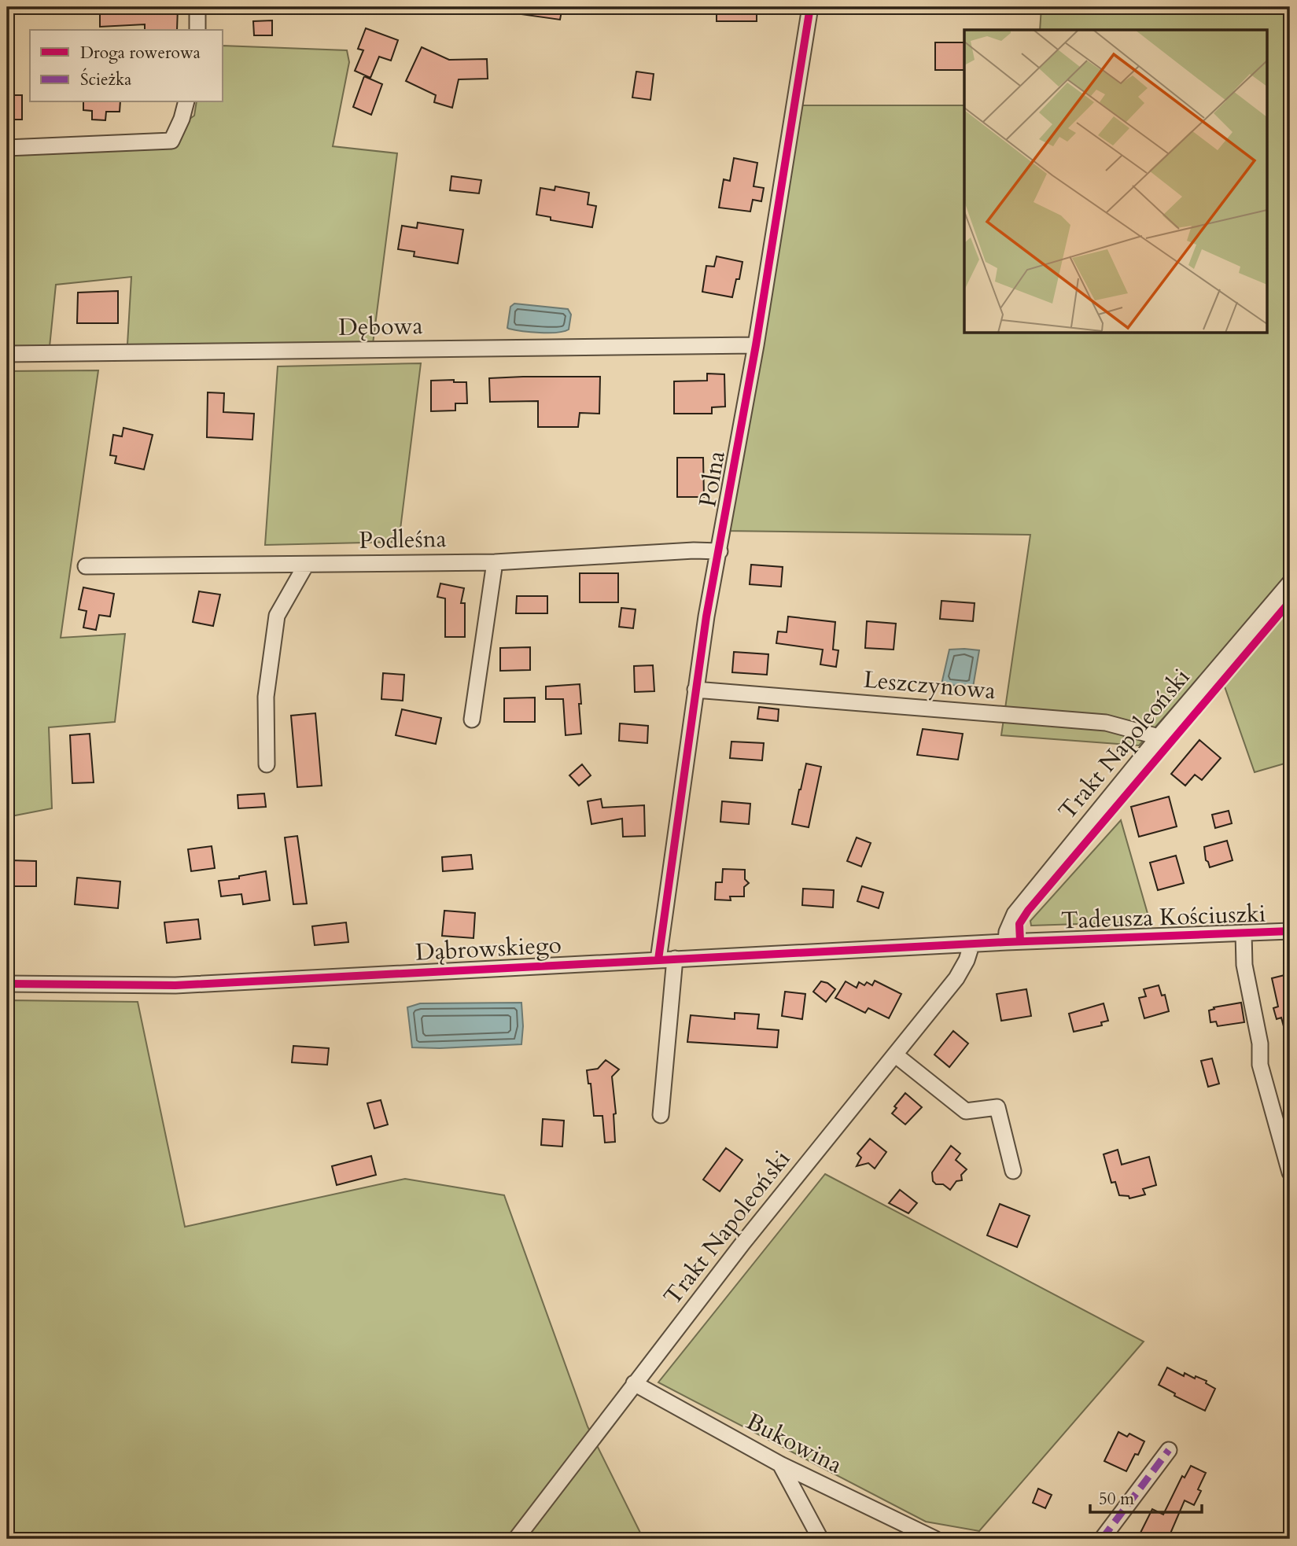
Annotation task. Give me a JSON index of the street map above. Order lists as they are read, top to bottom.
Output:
{
  "streets": {
    "street": [
      "Dębowa",
      "Polna",
      "Podleśna",
      "Leszczynowa",
      "Trakt Napoleoński",
      "Tadeusza Kościuszki",
      "Dąbrowskiego",
      "Bukowina"
    ]
  },
  "crossings": [
    ["Dębowa", "Polna"],
    ["Polna", "Podleśna"],
    ["Polna", "Leszczynowa"],
    ["Polna", "Dąbrowskiego"],
    ["Leszczynowa", "Trakt Napoleoński"],
    ["Trakt Napoleoński", "Tadeusza Kościuszki"],
    ["Trakt Napoleoński", "Dąbrowskiego"],
    ["Trakt Napoleoński", "Bukowina"],
    ["Tadeusza Kościuszki", "Dąbrowskiego"]
  ],
  "legend": ["Droga rowerowa", "Ścieżka"],
  "scale_bar": "50 m"
}
